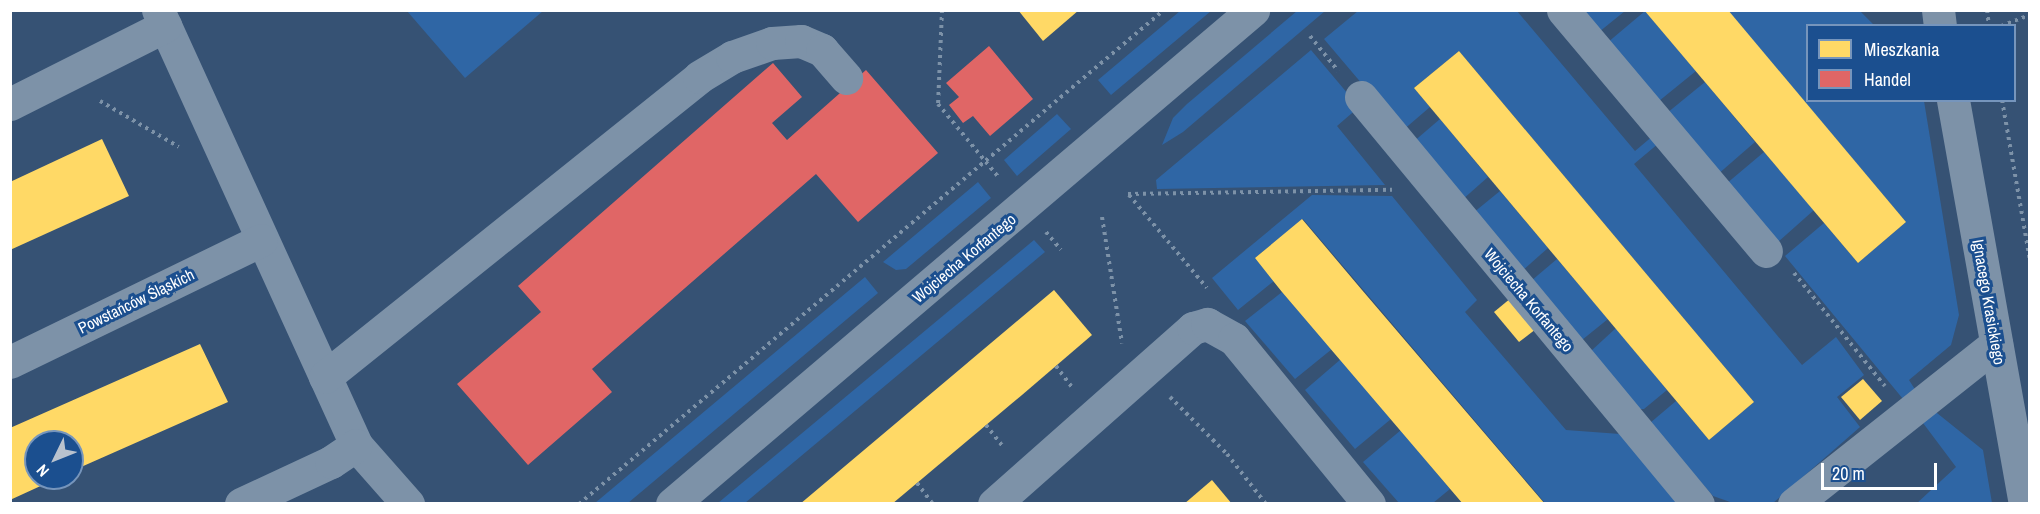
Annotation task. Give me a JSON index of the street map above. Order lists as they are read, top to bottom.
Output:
{
  "streets": {
    "street": ["Wojciecha Korfantego", "Powstańców Śląskich", "Ignacego Krasickiego"]
  },
  "legend": ["Mieszkania", "Handel"],
  "scale_bar": "20 m",
  "north": "bottom left"
}
